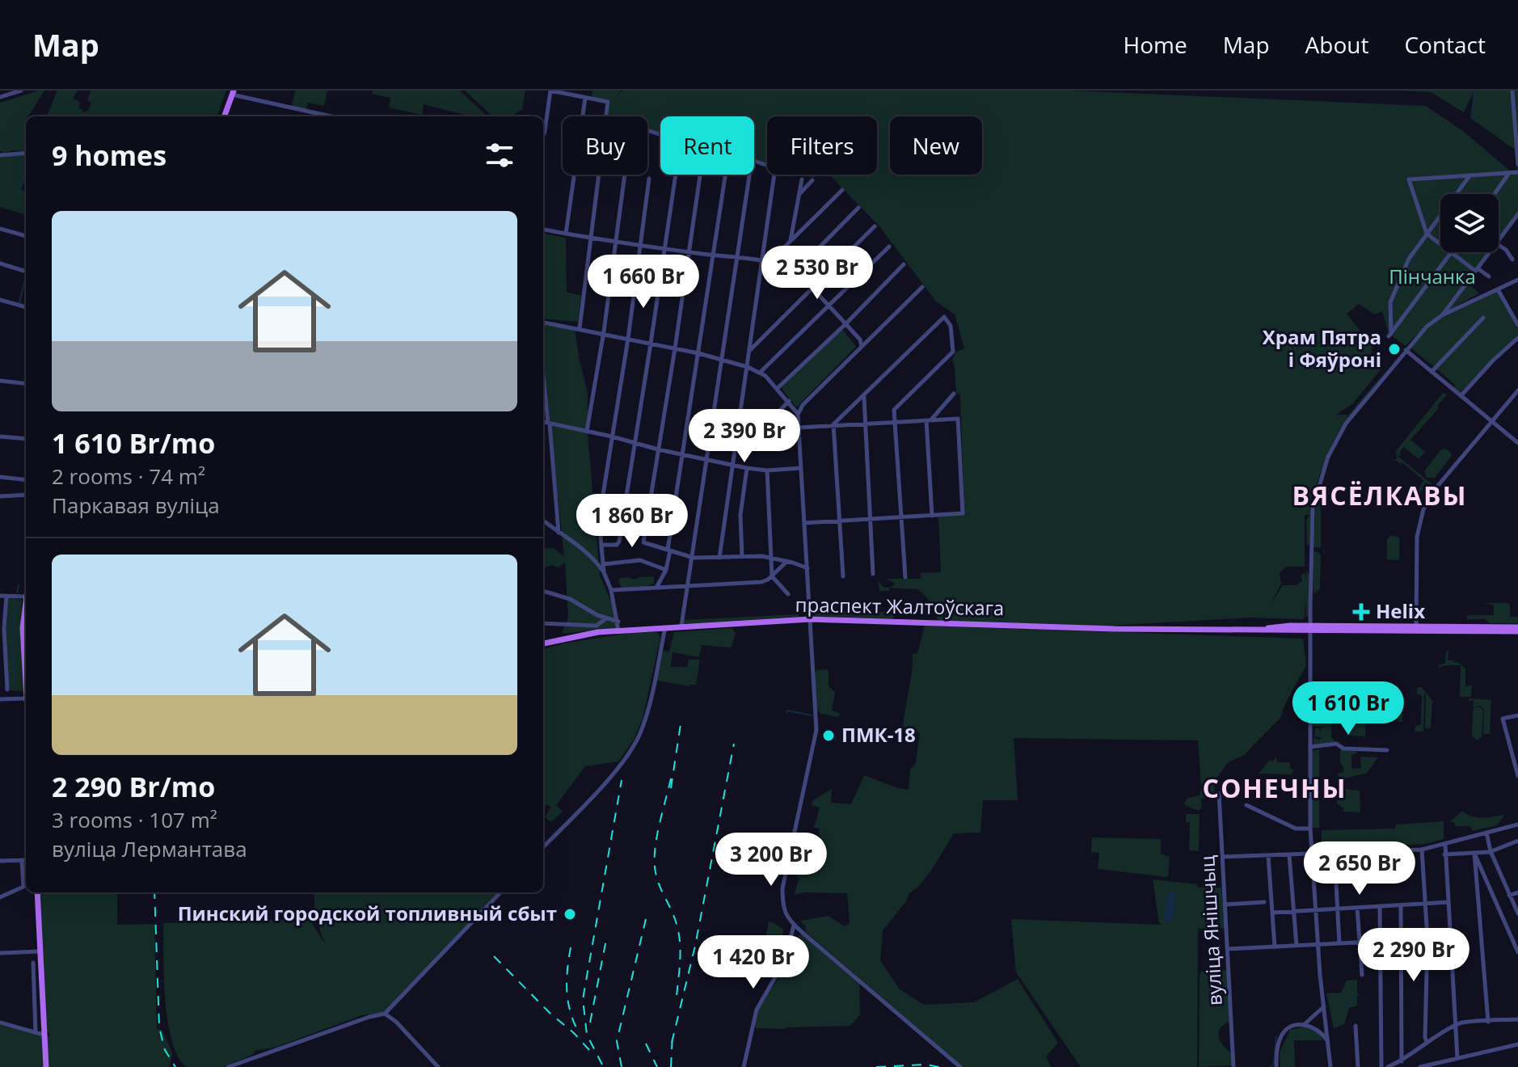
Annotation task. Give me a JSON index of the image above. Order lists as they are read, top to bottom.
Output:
{
  "streets": {
    "main road": ["праспект Жалтоўскага"],
    "street": ["вуліца Янішчыц"]
  },
  "districts": ["ВЯСЁЛКАВЫ", "СОНЕЧНЫ"],
  "parks": ["Пінчанка"],
  "places": {
    "other": ["Храм Пятра і Фяўроні", "ПМК-18", "Пинский городской топливный сбыт"],
    "health": ["Helix"]
  },
  "page": {
    "header": "Map",
    "nav": [
      "Home",
      "Map",
      "About",
      "Contact"
    ],
    "chip": [
      "Buy",
      "Rent",
      "Filters",
      "New"
    ],
    "heading": "9 homes",
    "list": [
      {
        "name": "1 610 Br/mo",
        "note": "2 rooms · 74 m² · Паркавая вуліца"
      },
      {
        "name": "2 290 Br/mo",
        "note": "3 rooms · 107 m² · вуліца Лермантава"
      }
    ],
    "price": [
      "2 530 Br",
      "1 660 Br",
      "2 390 Br",
      "1 860 Br",
      "1 610 Br",
      "3 200 Br",
      "2 650 Br",
      "2 290 Br",
      "1 420 Br"
    ]
  }
}
